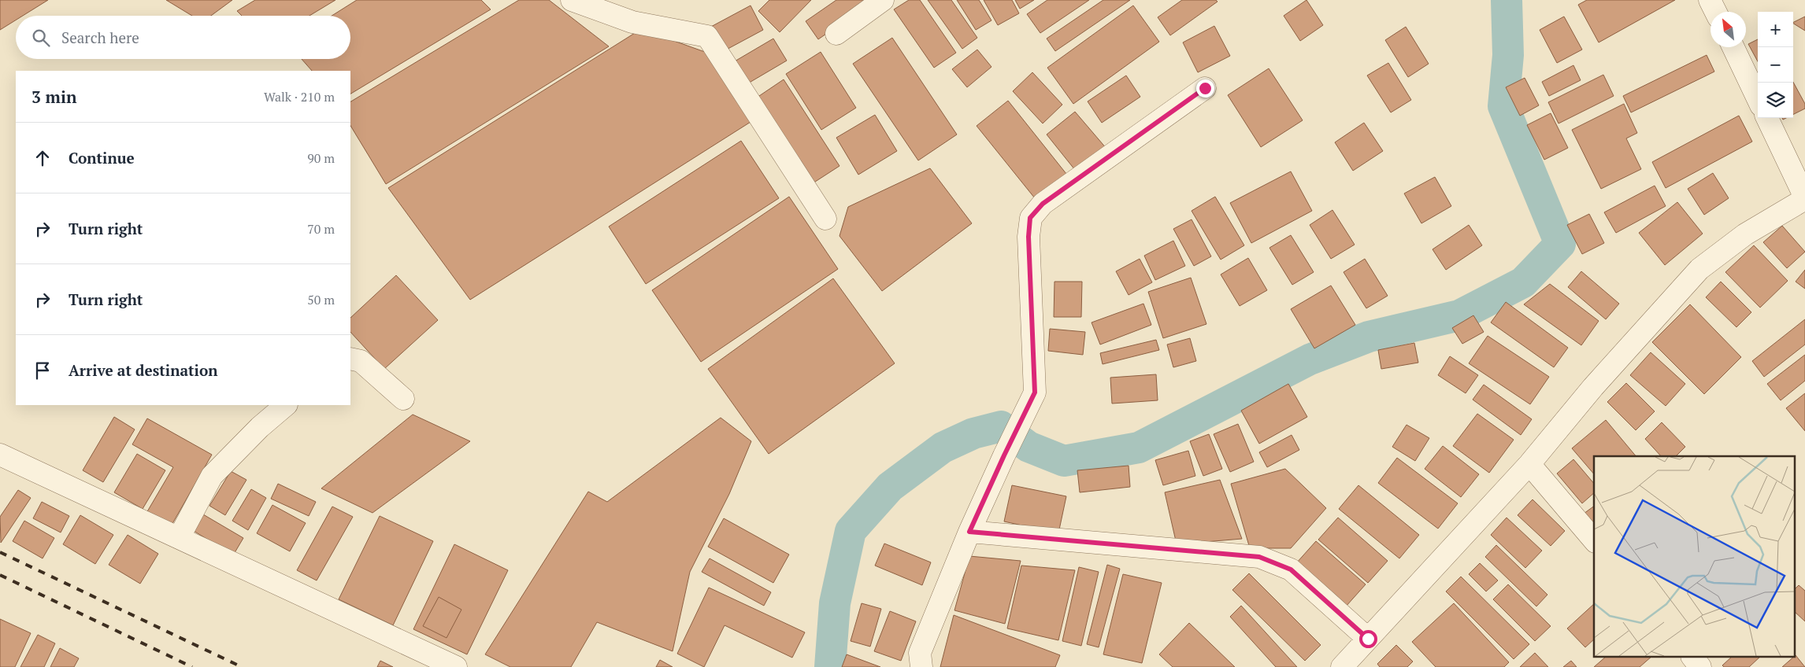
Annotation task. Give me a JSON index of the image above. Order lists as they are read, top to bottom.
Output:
{
  "north": "top left",
  "page": {
    "map_buttons": ["+", "−"],
    "search": "Search here",
    "heading": ["3 min", "Walk · 210 m"],
    "list": [
      ["Continue", "90 m"],
      ["Turn right", "70 m"],
      ["Turn right", "50 m"],
      "Arrive at destination"
    ]
  }
}
